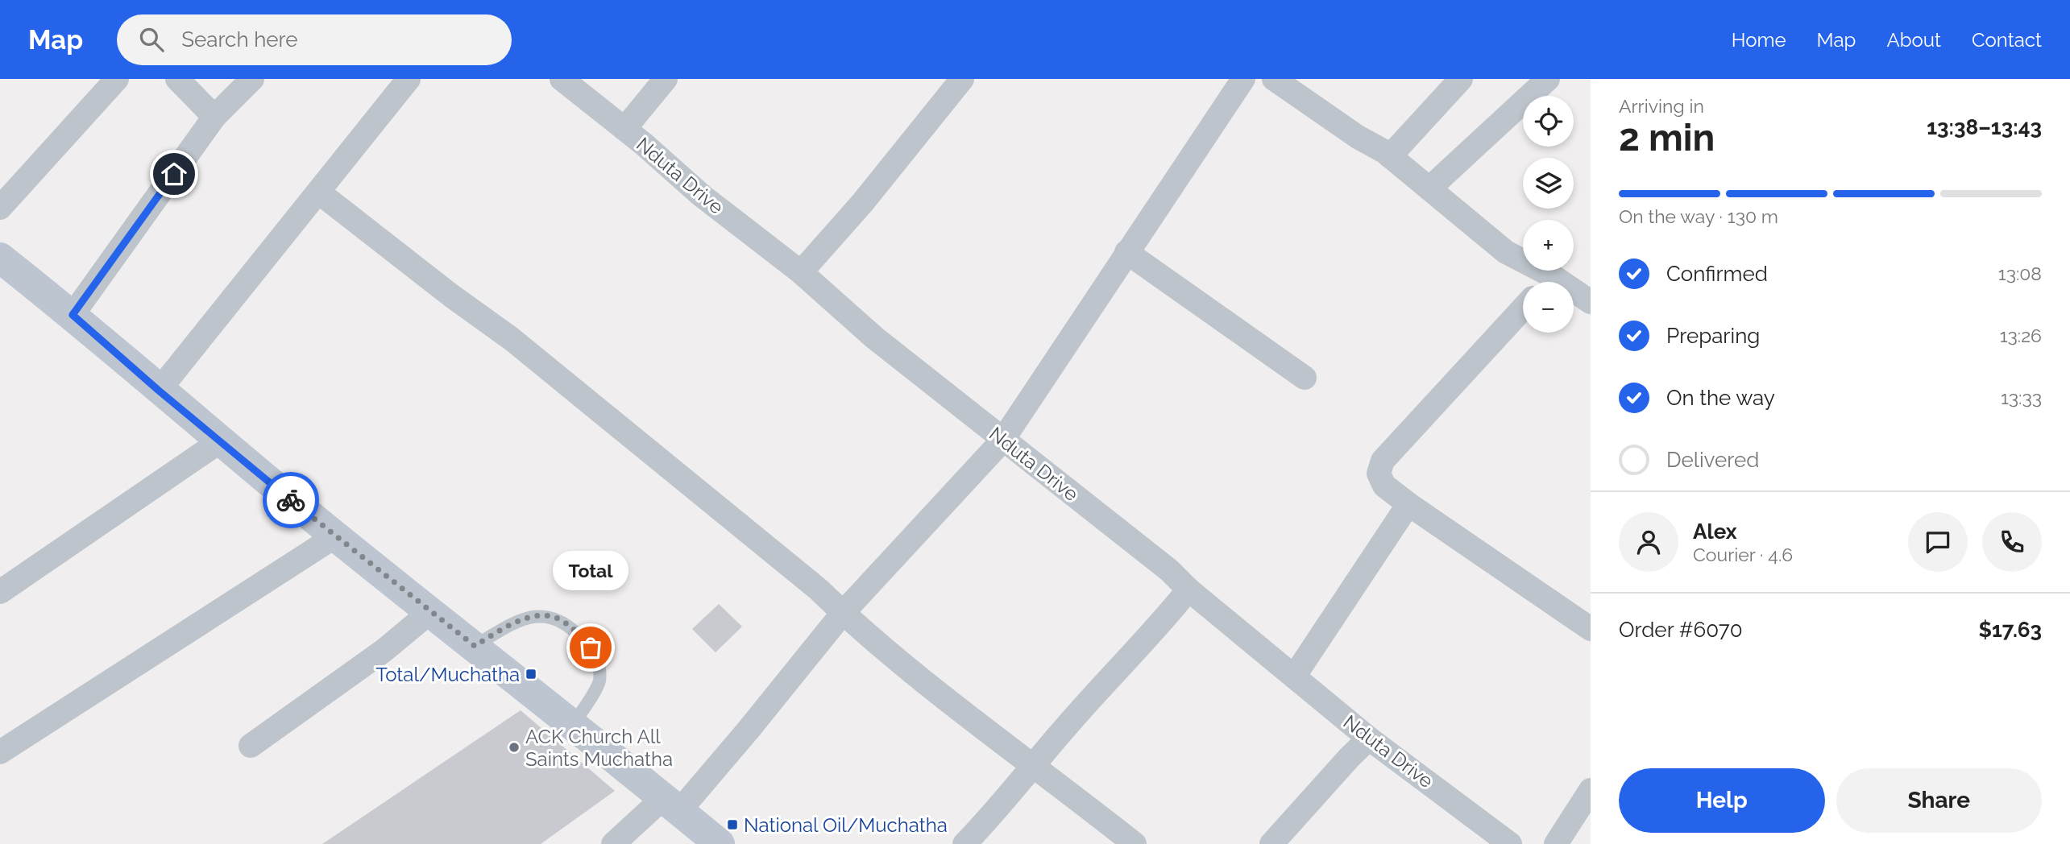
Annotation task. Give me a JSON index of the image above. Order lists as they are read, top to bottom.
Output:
{
  "streets": {
    "street": ["Nduta Drive"]
  },
  "places": {
    "other": ["Total", "ACK Church All Saints Muchatha"],
    "transit": ["Total/Muchatha", "National Oil/Muchatha"]
  },
  "page": {
    "header": "Map",
    "search": "Search here",
    "nav": [
      "Home",
      "Map",
      "About",
      "Contact"
    ],
    "heading": ["2 min", "Arriving in", "13:38–13:43"],
    "panel": [
      "Alex",
      "Courier · 4.6",
      "Order #6070",
      "$17.63"
    ],
    "map_buttons": ["+", "−"],
    "bar": "On the way · 130 m",
    "list": [
      ["Confirmed", "13:08"],
      ["Preparing", "13:26"],
      ["On the way", "13:33"],
      "Delivered"
    ],
    "bubble": "Total",
    "buttons": ["Help", "Share"]
  }
}
